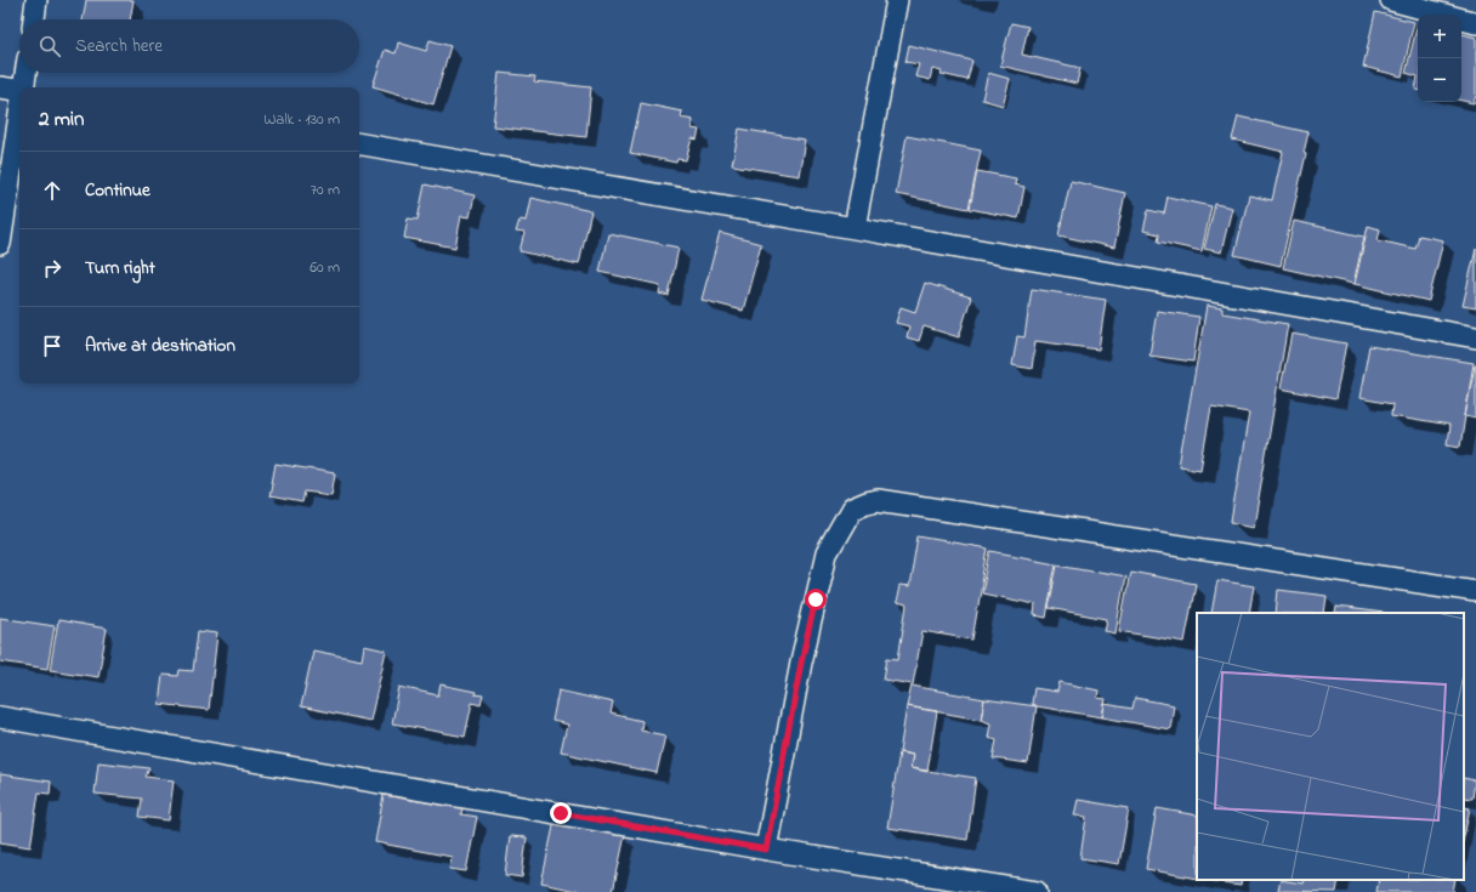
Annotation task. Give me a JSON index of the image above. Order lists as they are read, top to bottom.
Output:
{
  "page": {
    "map_buttons": ["+", "−"],
    "search": "Search here",
    "heading": ["2 min", "Walk · 130 m"],
    "list": [
      ["Continue", "70 m"],
      ["Turn right", "60 m"],
      "Arrive at destination"
    ]
  }
}
